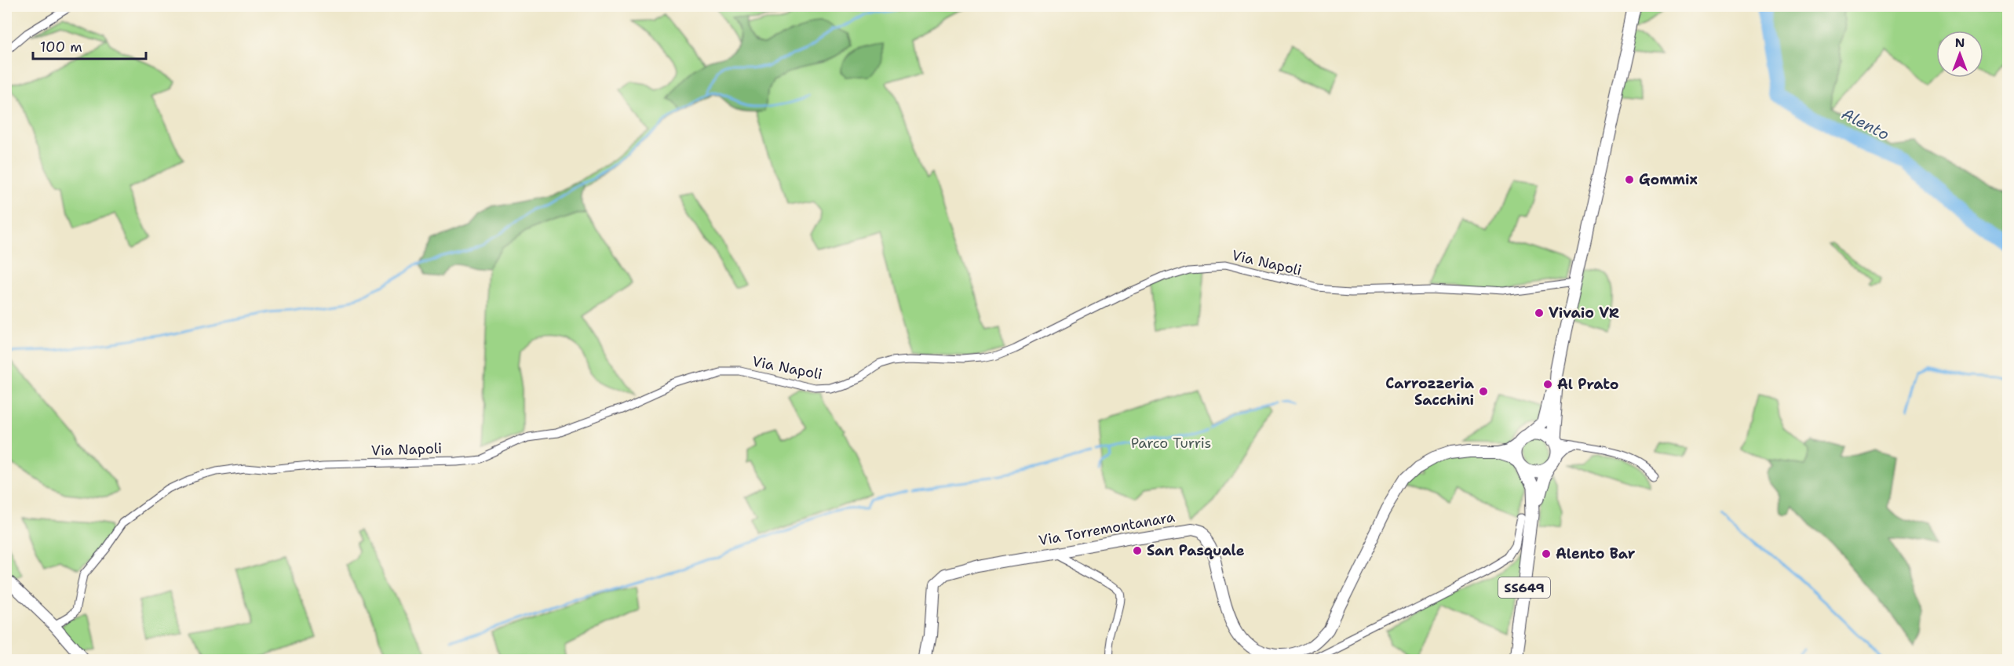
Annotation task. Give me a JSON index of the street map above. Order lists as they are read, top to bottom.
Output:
{
  "streets": {
    "main road": ["SS649"],
    "street": ["Via Napoli", "Via Torremontanara"]
  },
  "crossings": [
    ["Via Napoli", "SS649"],
    ["Via Torremontanara", "SS649"]
  ],
  "water": ["Alento"],
  "parks": ["Parco Turris"],
  "places": [
    "Gommix",
    "Vivaio VR",
    "Al Prato",
    "Carrozzeria Sacchini",
    "San Pasquale",
    "Alento Bar"
  ],
  "scale_bar": "100 m",
  "north": "top"
}
